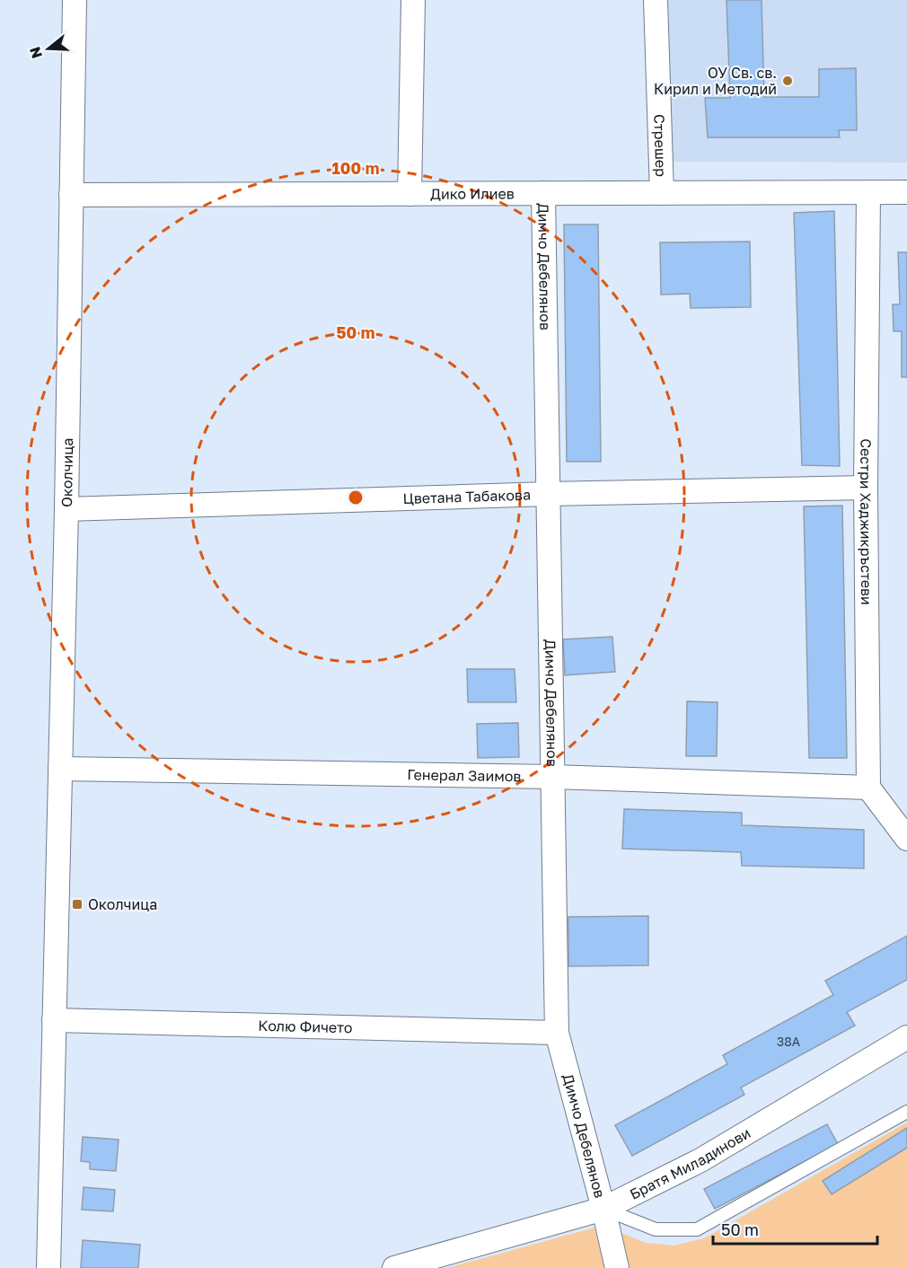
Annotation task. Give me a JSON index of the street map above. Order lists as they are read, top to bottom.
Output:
{
  "streets": {
    "street": [
      "Стрешер",
      "Дико Илиев",
      "Димчо Дебелянов",
      "Околчица",
      "Цветана Табакова",
      "Сестри Хаджикръстеви",
      "Генерал Заимов",
      "Колю Фичето",
      "Братя Миладинови"
    ]
  },
  "crossings": [
    ["Стрешер", "Дико Илиев"],
    ["Дико Илиев", "Димчо Дебелянов"],
    ["Дико Илиев", "Околчица"],
    ["Дико Илиев", "Сестри Хаджикръстеви"],
    ["Димчо Дебелянов", "Цветана Табакова"],
    ["Димчо Дебелянов", "Генерал Заимов"],
    ["Димчо Дебелянов", "Колю Фичето"],
    ["Димчо Дебелянов", "Братя Миладинови"],
    ["Околчица", "Цветана Табакова"],
    ["Околчица", "Генерал Заимов"],
    ["Околчица", "Колю Фичето"],
    ["Цветана Табакова", "Сестри Хаджикръстеви"],
    ["Сестри Хаджикръстеви", "Генерал Заимов"]
  ],
  "places": {
    "other": ["ОУ Св. св. Кирил и Методий"],
    "transit": ["Околчица"]
  },
  "house_numbers": ["38A"],
  "scale_bar": "50 m",
  "north": "left",
  "rings": ["100 m", "50 m"]
}
